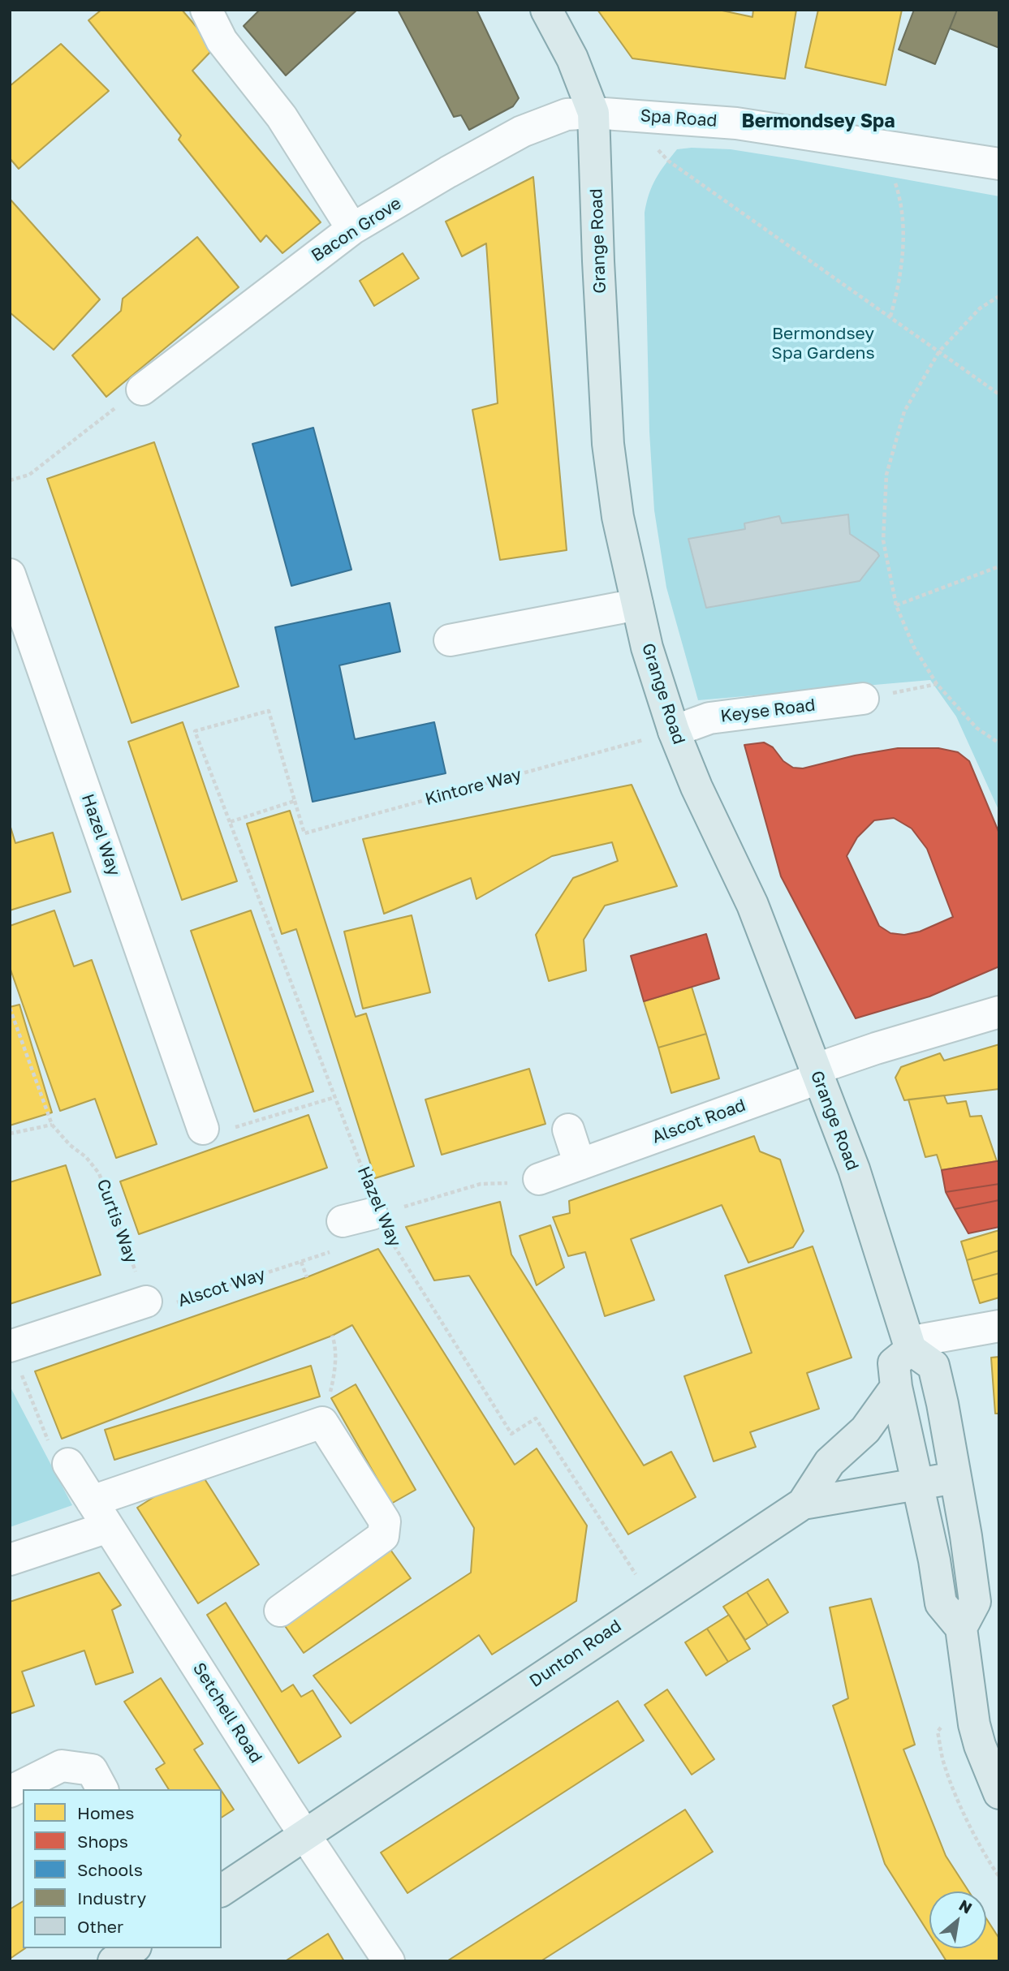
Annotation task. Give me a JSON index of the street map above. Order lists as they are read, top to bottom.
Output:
{
  "streets": {
    "main road": ["Grange Road", "Dunton Road"],
    "street": [
      "Spa Road",
      "Bacon Grove",
      "Keyse Road",
      "Hazel Way",
      "Alscot Road",
      "Setchell Road"
    ],
    "path": ["Kintore Way", "Curtis Way", "Alscot Way"]
  },
  "crossings": [
    ["Spa Road", "Bacon Grove"],
    ["Spa Road", "Grange Road"],
    ["Bacon Grove", "Grange Road"],
    ["Grange Road", "Keyse Road"],
    ["Grange Road", "Kintore Way"],
    ["Grange Road", "Alscot Road"],
    ["Keyse Road", "Kintore Way"],
    ["Kintore Way", "Hazel Way"],
    ["Hazel Way", "Alscot Way"],
    ["Curtis Way", "Alscot Way"],
    ["Dunton Road", "Setchell Road"]
  ],
  "districts": ["Bermondsey Spa"],
  "parks": ["Bermondsey Spa Gardens"],
  "legend": [
    "Homes",
    "Shops",
    "Schools",
    "Industry",
    "Other"
  ],
  "north": "top right"
}
